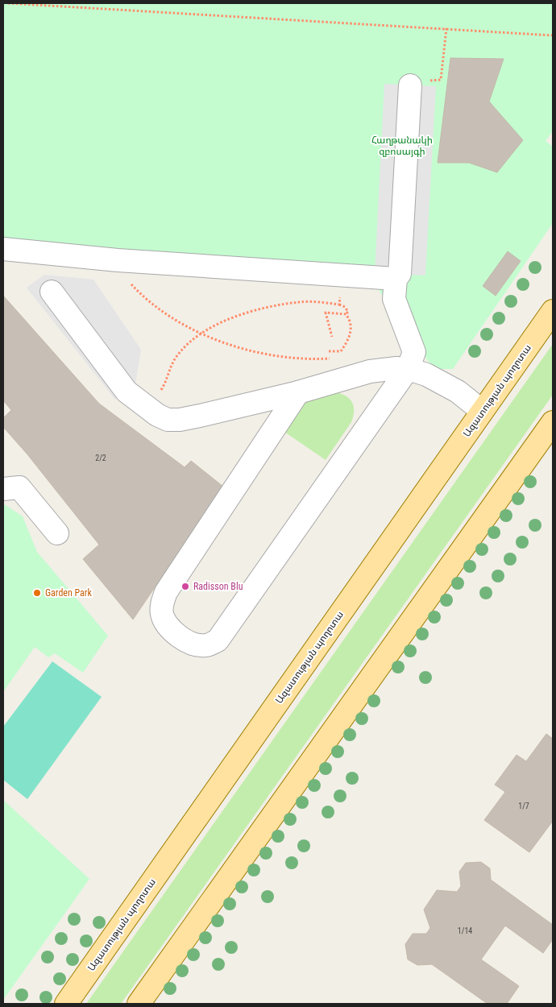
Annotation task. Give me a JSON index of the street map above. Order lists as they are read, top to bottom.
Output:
{
  "streets": {
    "main road": ["Ազատության պողոտա"]
  },
  "parks": ["Հաղթանակի զբոսայգի"],
  "places": ["Radisson Blu", "Garden Park"],
  "house_numbers": ["2/2", "1/7", "1/14"]
}
